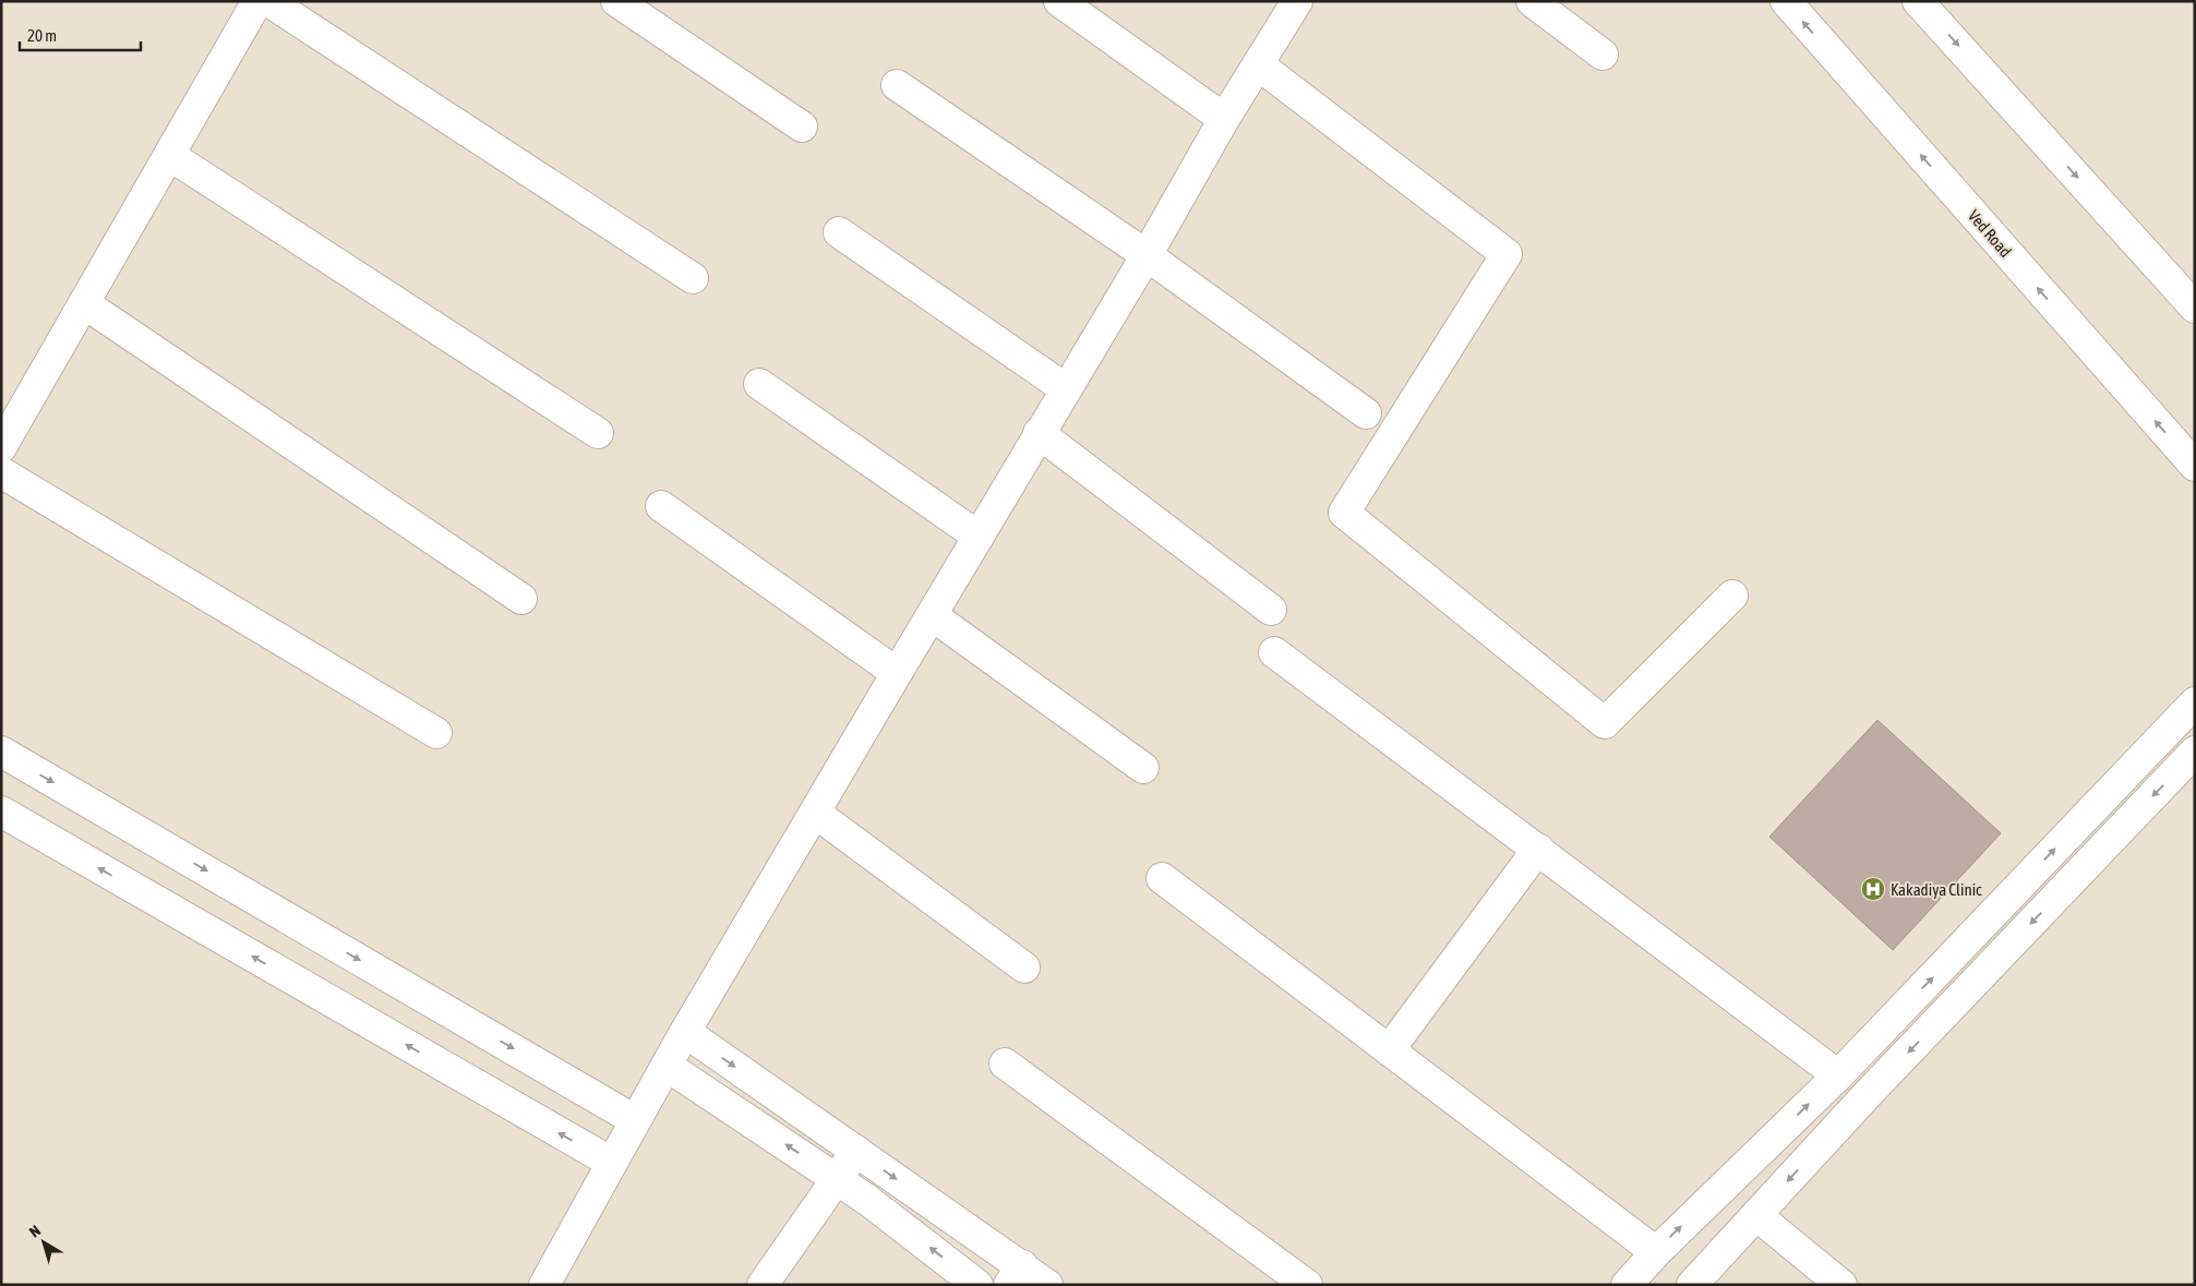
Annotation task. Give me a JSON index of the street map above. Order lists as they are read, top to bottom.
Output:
{
  "streets": {
    "street": ["Ved Road"]
  },
  "places": {
    "hospital": ["Kakadiya Clinic"]
  },
  "scale_bar": "20 m",
  "north": "top left"
}
